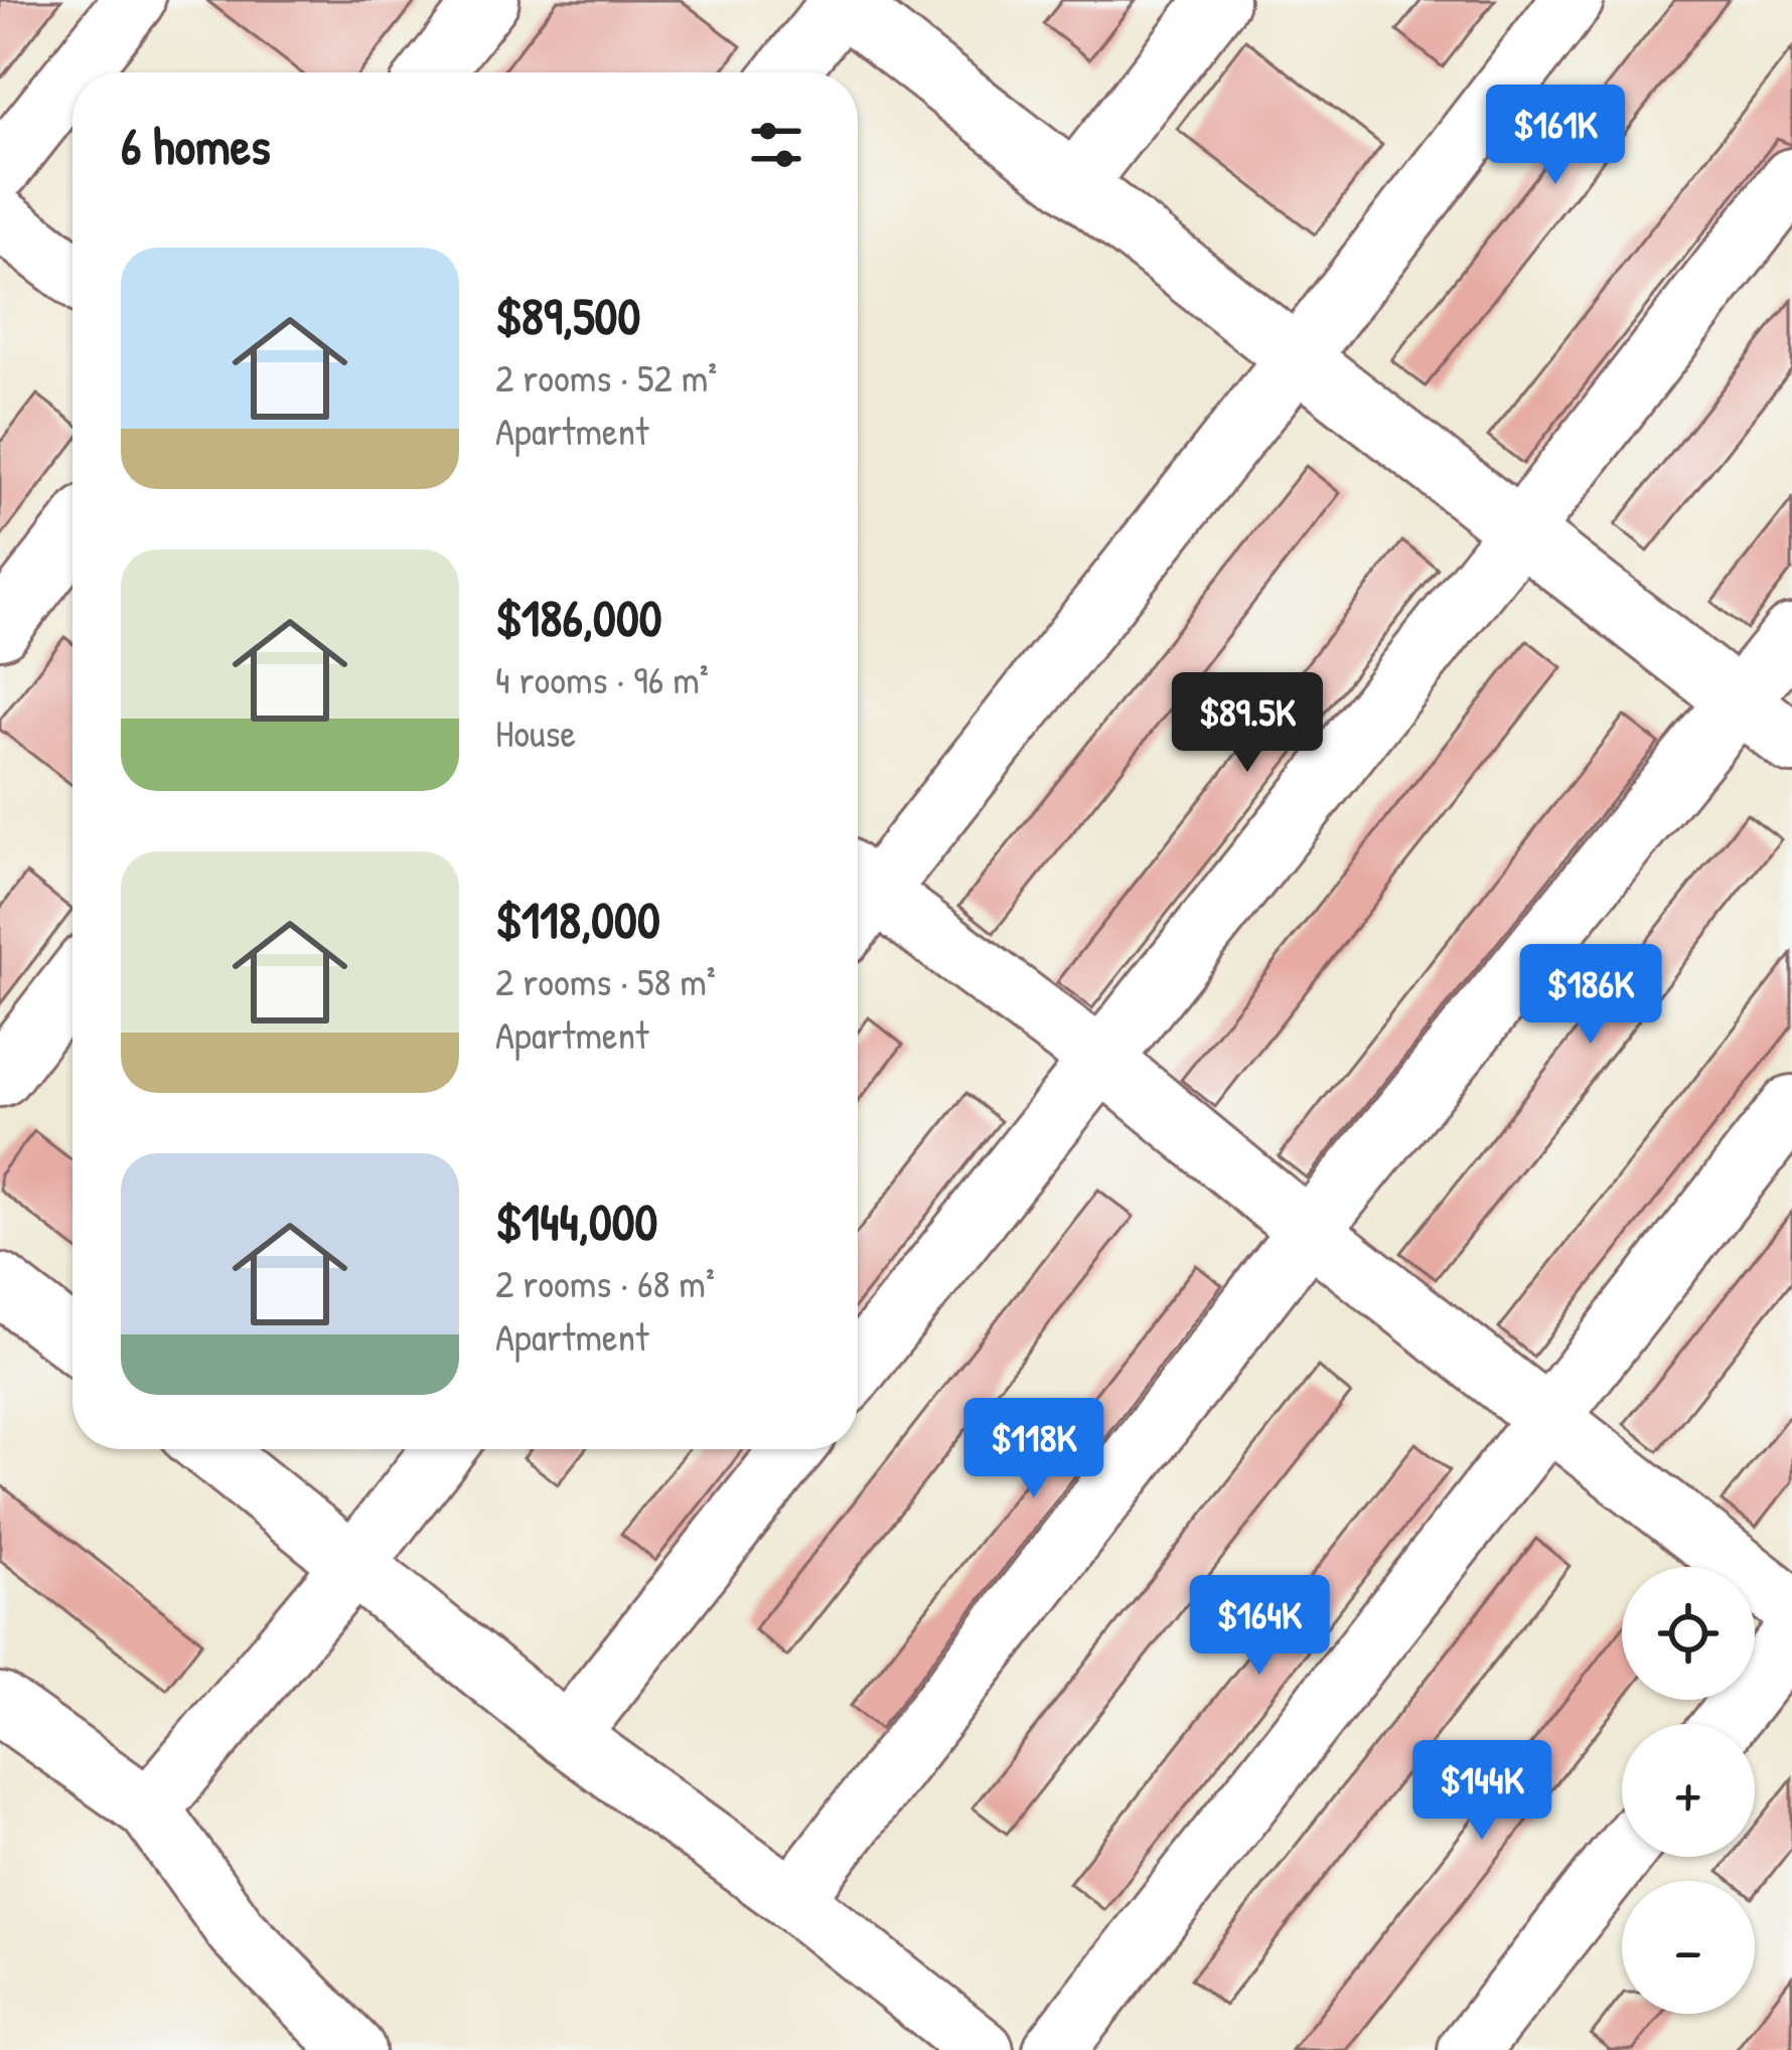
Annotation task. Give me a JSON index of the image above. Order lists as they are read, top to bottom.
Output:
{
  "page": {
    "heading": "6 homes",
    "price": [
      "$161K",
      "$89.5K",
      "$186K",
      "$118K",
      "$164K",
      "$144K"
    ],
    "list": [
      {
        "name": "$89,500",
        "note": "2 rooms · 52 m² · Apartment"
      },
      {
        "name": "$186,000",
        "note": "4 rooms · 96 m² · House"
      },
      {
        "name": "$118,000",
        "note": "2 rooms · 58 m² · Apartment"
      },
      {
        "name": "$144,000",
        "note": "2 rooms · 68 m² · Apartment"
      }
    ],
    "map_buttons": ["+", "−"]
  }
}
